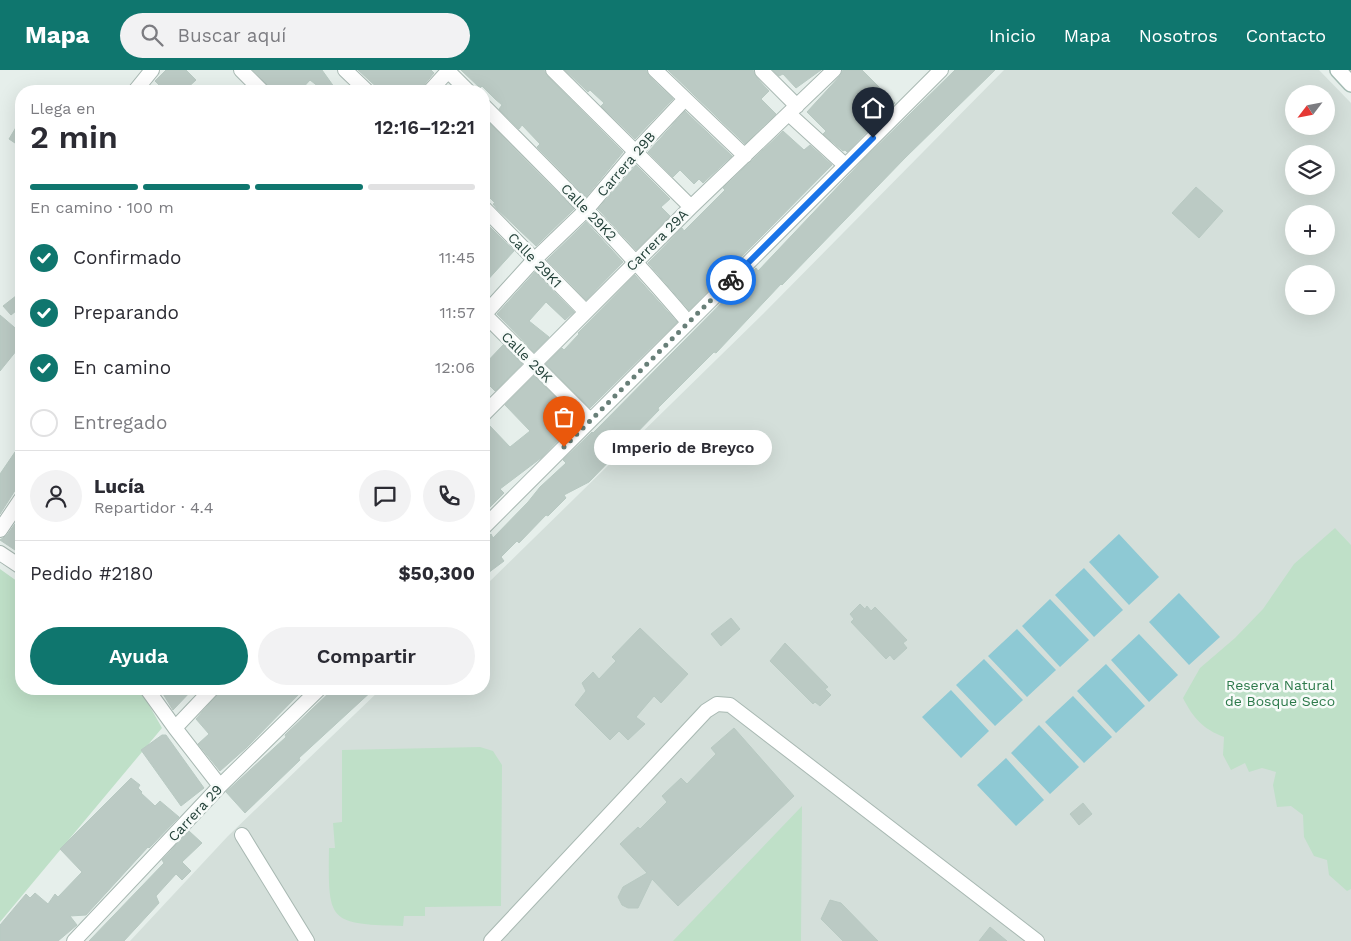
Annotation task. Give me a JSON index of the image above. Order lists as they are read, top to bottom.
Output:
{
  "streets": {
    "street": [
      "Carrera 29B",
      "Calle 29K2",
      "Carrera 29A",
      "Calle 29K1",
      "Calle 29K",
      "Carrera 29"
    ]
  },
  "crossings": [
    ["Carrera 29B", "Calle 29K2"],
    ["Carrera 29B", "Calle 29K1"],
    ["Calle 29K2", "Carrera 29A"],
    ["Carrera 29A", "Calle 29K1"],
    ["Carrera 29A", "Calle 29K"]
  ],
  "parks": ["Reserva Natural de Bosque Seco"],
  "places": ["Imperio de Breyco"],
  "north": "bottom left",
  "page": {
    "header": "Mapa",
    "search": "Buscar aquí",
    "nav": [
      "Inicio",
      "Mapa",
      "Nosotros",
      "Contacto"
    ],
    "map_buttons": ["+", "−"],
    "heading": ["2 min", "Llega en", "12:16–12:21"],
    "panel": [
      "Lucía",
      "Repartidor · 4.4",
      "Pedido #2180",
      "$50,300"
    ],
    "bar": "En camino · 100 m",
    "list": [
      ["Confirmado", "11:45"],
      ["Preparando", "11:57"],
      ["En camino", "12:06"],
      "Entregado"
    ],
    "bubble": "Imperio de Breyco",
    "buttons": ["Ayuda", "Compartir"]
  }
}
